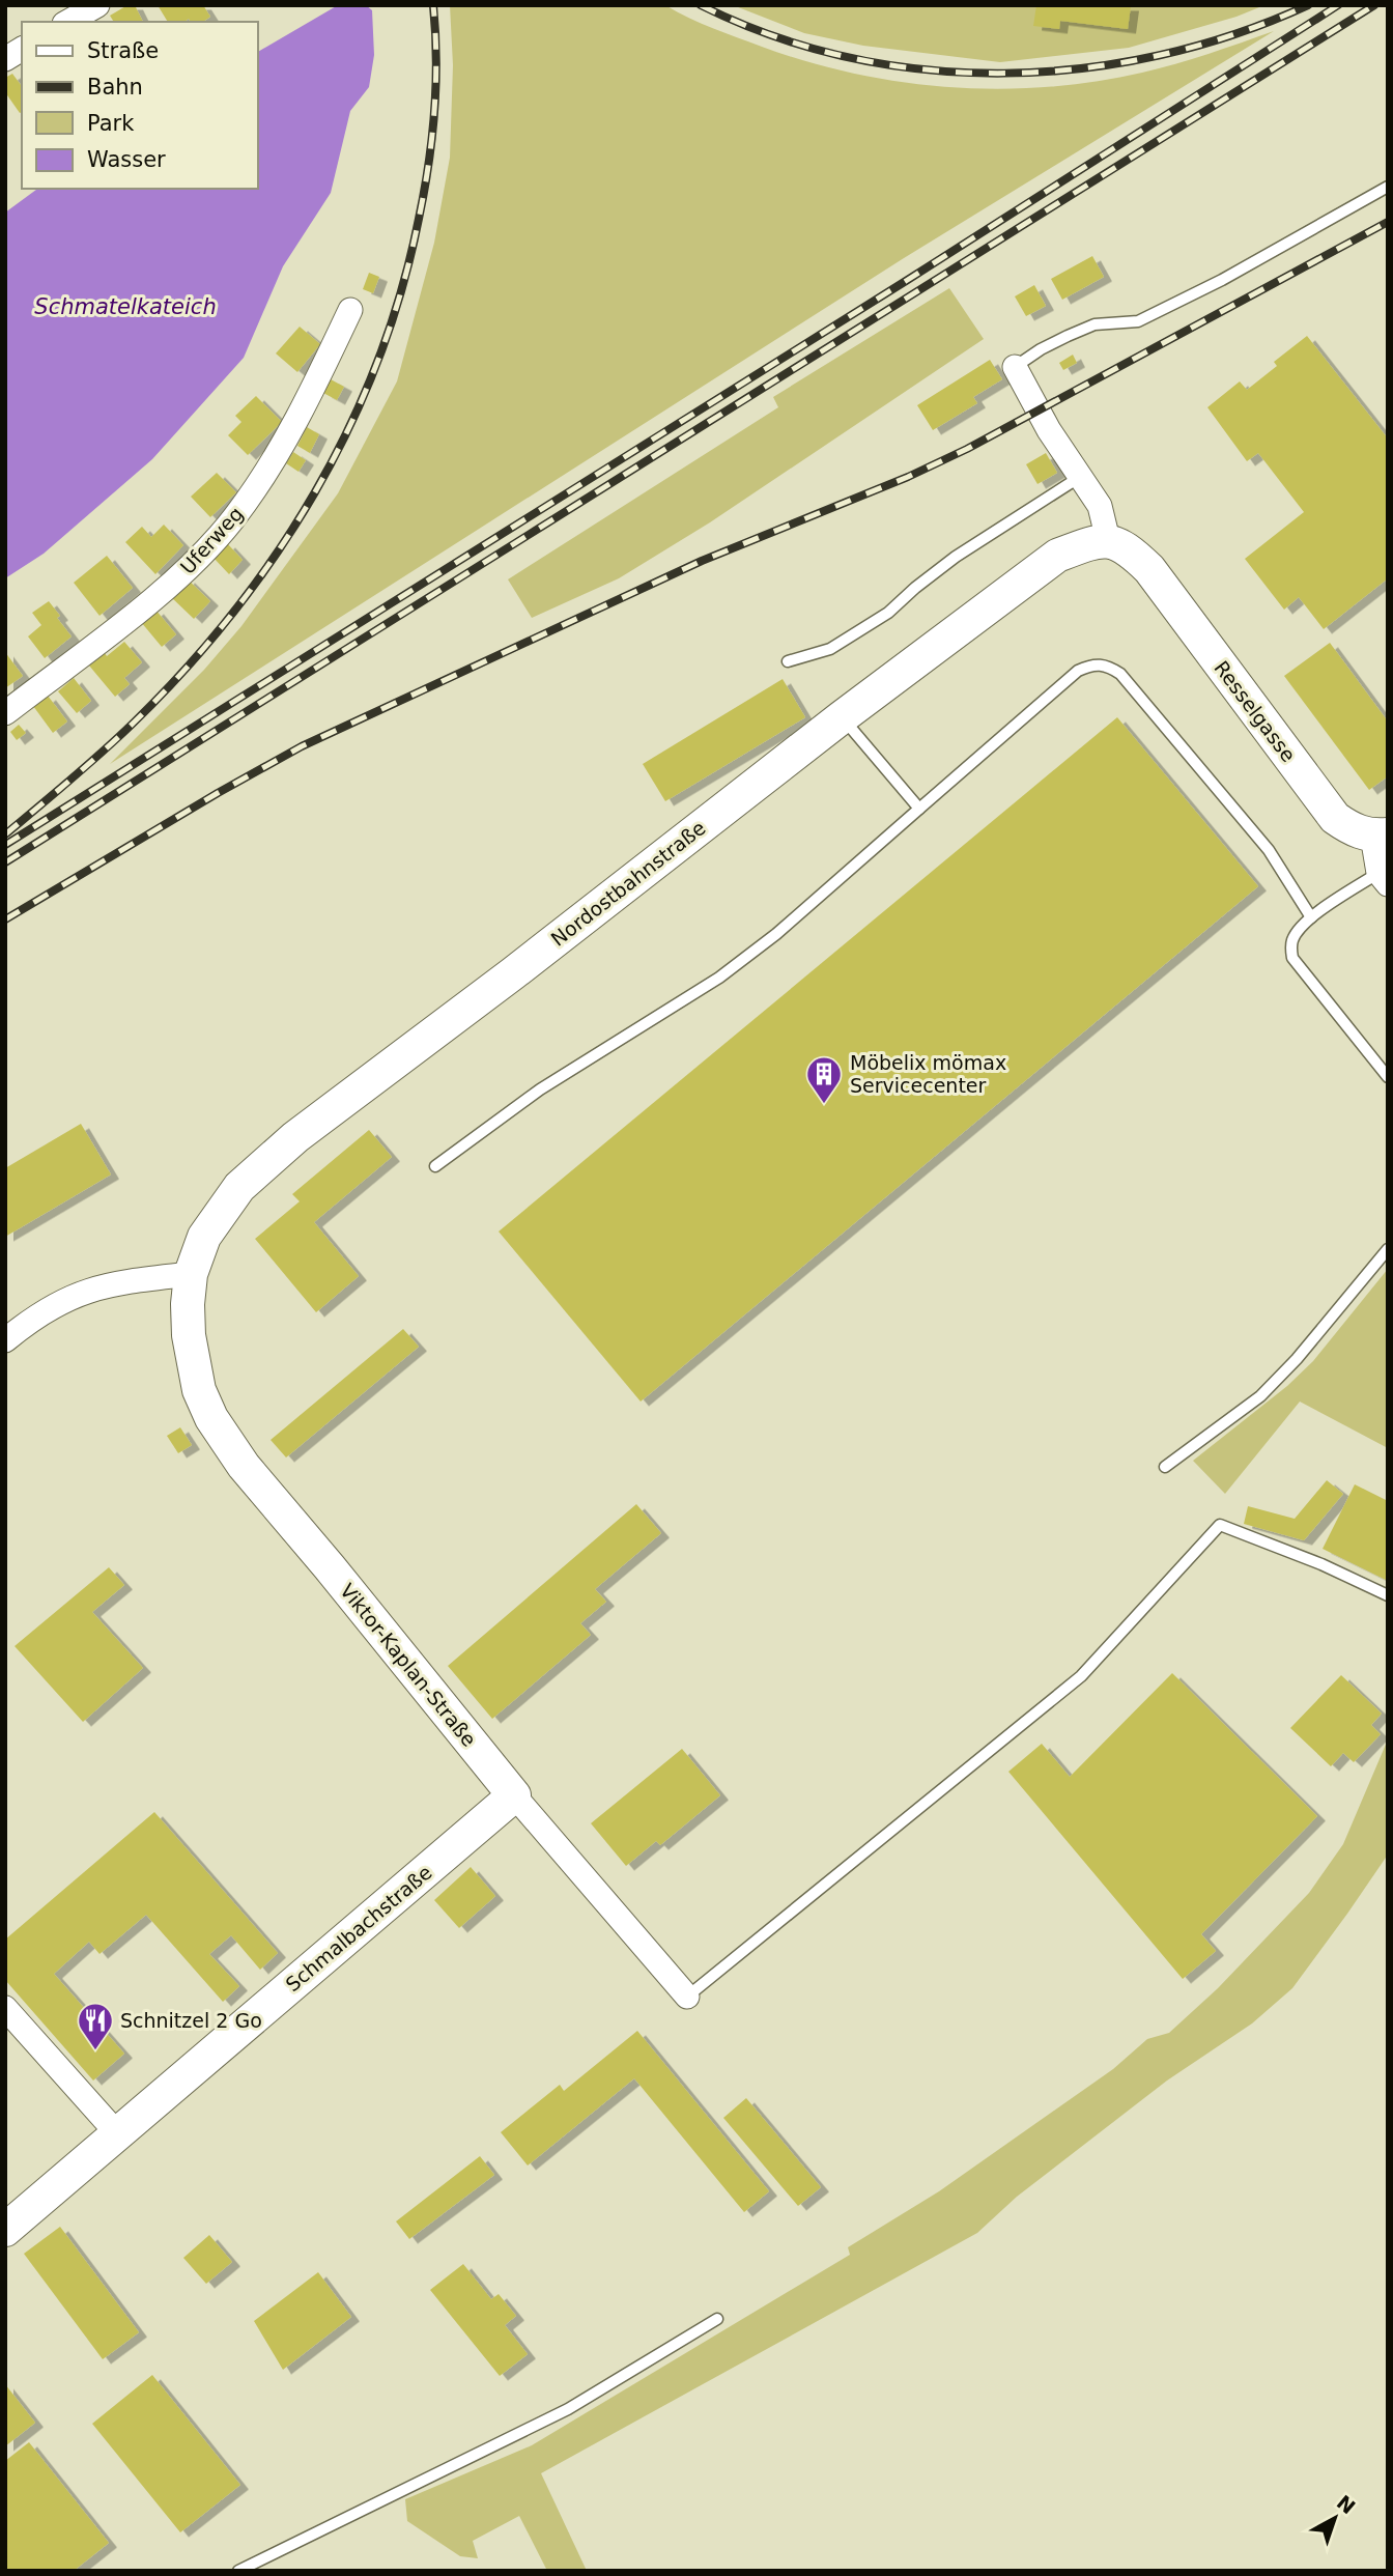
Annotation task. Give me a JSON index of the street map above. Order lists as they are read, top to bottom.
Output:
{
  "streets": {
    "street": [
      "Uferweg",
      "Resselgasse",
      "Nordostbahnstraße",
      "Viktor-Kaplan-Straße",
      "Schmalbachstraße"
    ]
  },
  "crossings": [
    ["Resselgasse", "Nordostbahnstraße"],
    ["Nordostbahnstraße", "Viktor-Kaplan-Straße"],
    ["Viktor-Kaplan-Straße", "Schmalbachstraße"]
  ],
  "water": ["Schmatelkateich"],
  "places": {
    "building": ["Möbelix mömax Servicecenter"],
    "restaurant": ["Schnitzel 2 Go"]
  },
  "legend": [
    "Straße",
    "Bahn",
    "Park",
    "Wasser"
  ],
  "north": "top right"
}
